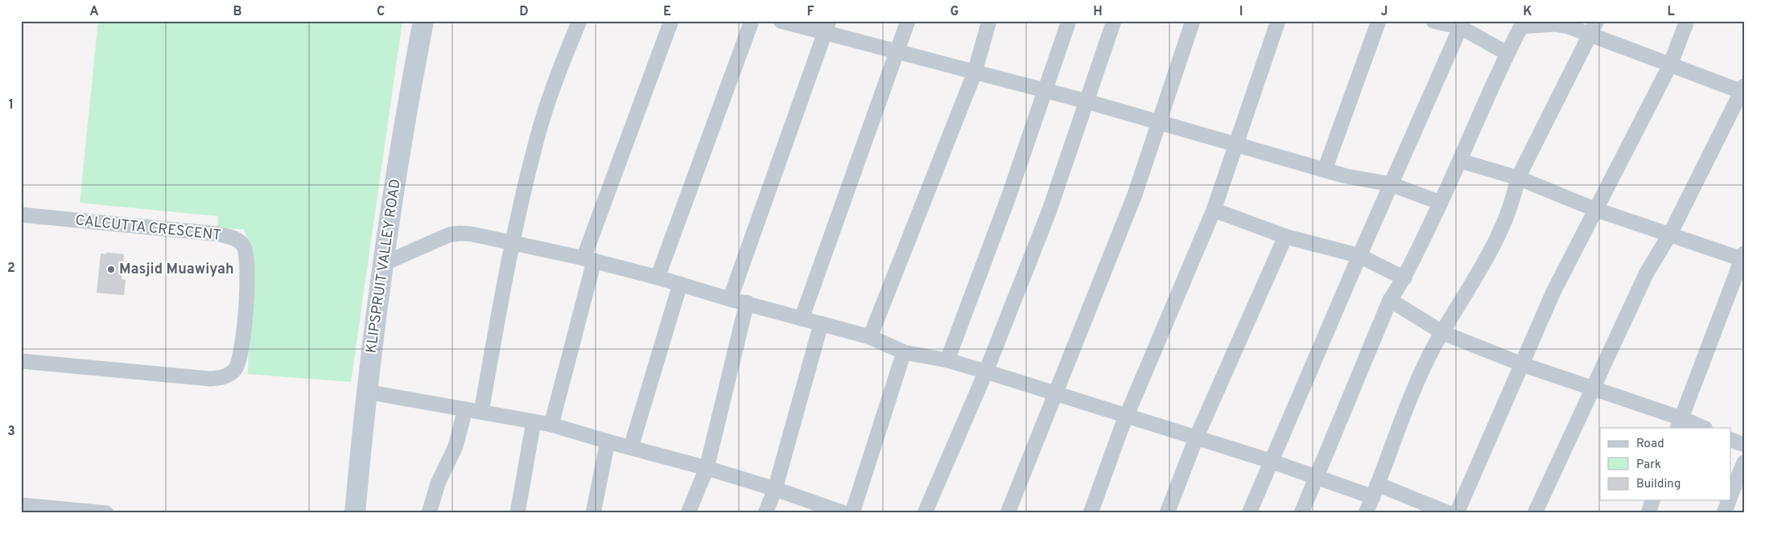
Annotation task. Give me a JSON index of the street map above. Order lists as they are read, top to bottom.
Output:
{
  "streets": {
    "main road": ["KLIPSPRUIT VALLEY ROAD"],
    "street": ["CALCUTTA CRESCENT"]
  },
  "places": ["Masjid Muawiyah"],
  "legend": ["Road", "Park", "Building"],
  "grid": {
    "columns": [
      "A",
      "B",
      "C",
      "D",
      "E",
      "F",
      "G",
      "H",
      "I",
      "J",
      "K",
      "L"
    ],
    "rows": ["1", "2", "3"]
  }
}
